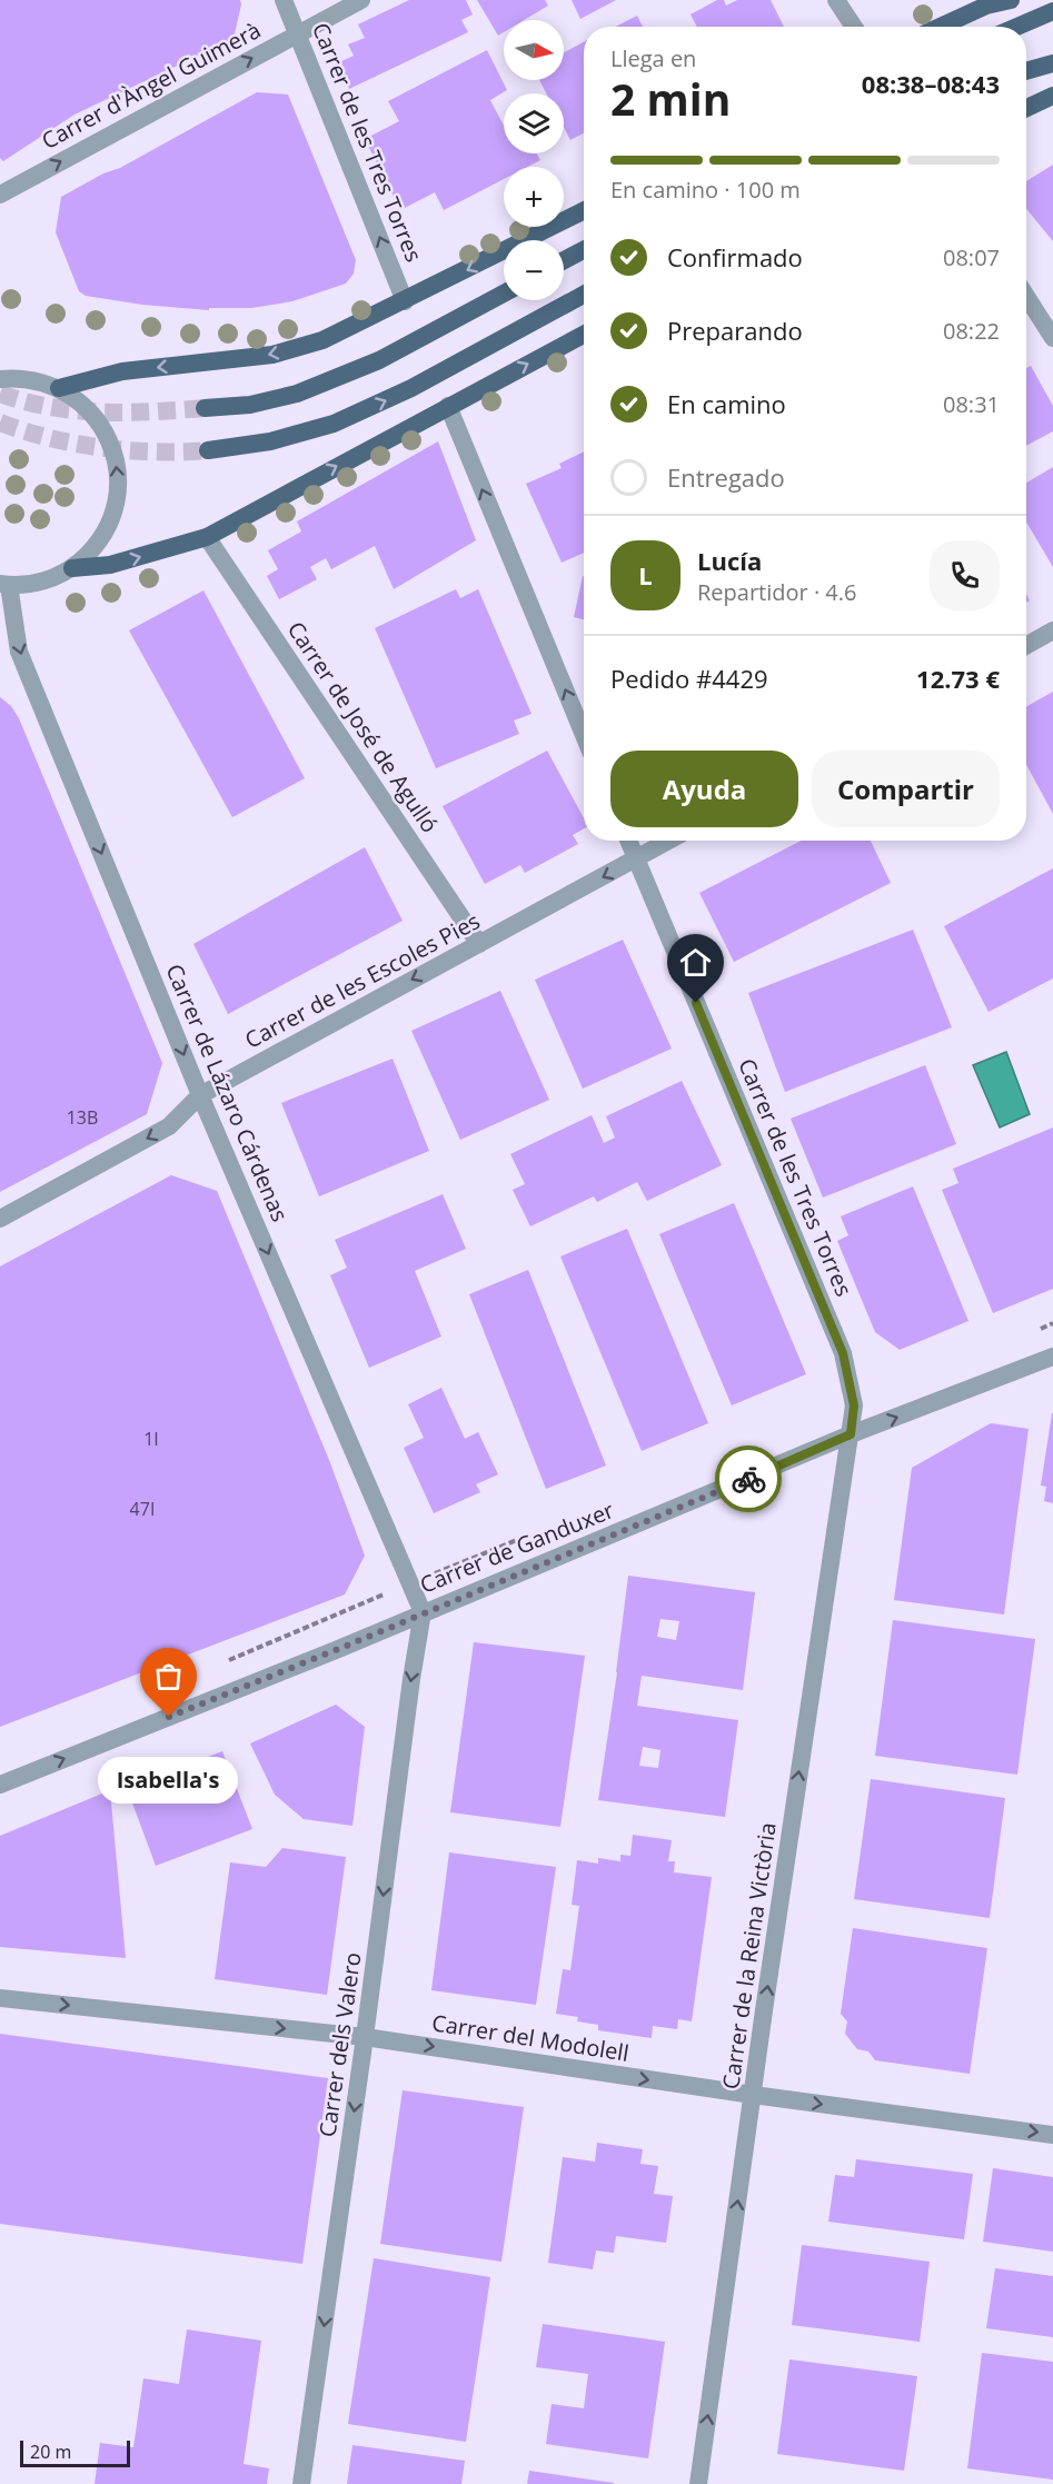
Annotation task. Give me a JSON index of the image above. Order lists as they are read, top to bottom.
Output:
{
  "streets": {
    "street": [
      "Carrer d'Àngel Guimerà",
      "Carrer de les Tres Torres",
      "Carrer de José de Agulló",
      "Carrer de les Escoles Pies",
      "Carrer de Lázaro Cárdenas",
      "Carrer de Ganduxer",
      "Carrer de la Reina Victòria",
      "Carrer del Modolell",
      "Carrer dels Valero"
    ]
  },
  "crossings": [
    ["Carrer d'Àngel Guimerà", "Carrer de les Tres Torres"],
    ["Carrer de les Tres Torres", "Carrer de les Escoles Pies"],
    ["Carrer de les Tres Torres", "Carrer de Ganduxer"],
    ["Carrer de les Tres Torres", "Carrer de la Reina Victòria"],
    ["Carrer de José de Agulló", "Carrer de les Escoles Pies"],
    ["Carrer de les Escoles Pies", "Carrer de Lázaro Cárdenas"],
    ["Carrer de Lázaro Cárdenas", "Carrer de Ganduxer"],
    ["Carrer de Lázaro Cárdenas", "Carrer dels Valero"],
    ["Carrer de Ganduxer", "Carrer de la Reina Victòria"],
    ["Carrer de Ganduxer", "Carrer dels Valero"],
    ["Carrer de la Reina Victòria", "Carrer del Modolell"],
    ["Carrer del Modolell", "Carrer dels Valero"]
  ],
  "one_way": [
    "Carrer d'Àngel Guimerà",
    "Carrer de les Escoles Pies",
    "Carrer de Lázaro Cárdenas",
    "Carrer de Ganduxer",
    "Carrer de la Reina Victòria",
    "Carrer del Modolell",
    "Carrer dels Valero"
  ],
  "places": ["Isabella's"],
  "house_numbers": ["13B", "1I", "47I"],
  "scale_bar": "20 m",
  "north": "right",
  "page": {
    "map_buttons": ["+", "−"],
    "heading": ["2 min", "Llega en", "08:38–08:43"],
    "panel": [
      "Lucía",
      "Repartidor · 4.6",
      "Pedido #4429",
      "12.73 €"
    ],
    "bar": "En camino · 100 m",
    "list": [
      ["Confirmado", "08:07"],
      ["Preparando", "08:22"],
      ["En camino", "08:31"],
      "Entregado"
    ],
    "round": "L",
    "buttons": ["Ayuda", "Compartir"],
    "bubble": "Isabella's",
    "scale": "20 m"
  }
}
